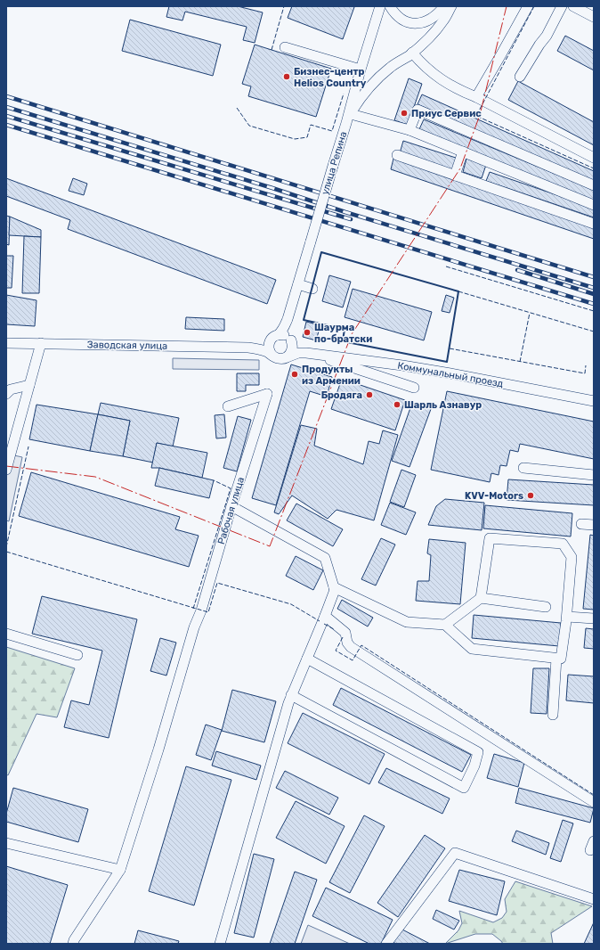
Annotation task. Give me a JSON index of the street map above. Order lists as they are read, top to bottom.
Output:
{
  "streets": {
    "street": [
      "улица Репина",
      "Заводская улица",
      "Коммунальный проезд",
      "Рабочая улица"
    ]
  },
  "crossings": [
    ["улица Репина", "Заводская улица"],
    ["улица Репина", "Коммунальный проезд"],
    ["Заводская улица", "Коммунальный проезд"]
  ],
  "places": [
    "Бизнес-центр Helios Country",
    "Приус Сервис",
    "Шаурма по-братски",
    "Продукты из Армении",
    "Бродяга",
    "Шарль Азнавур",
    "KVV-Motors"
  ]
}
